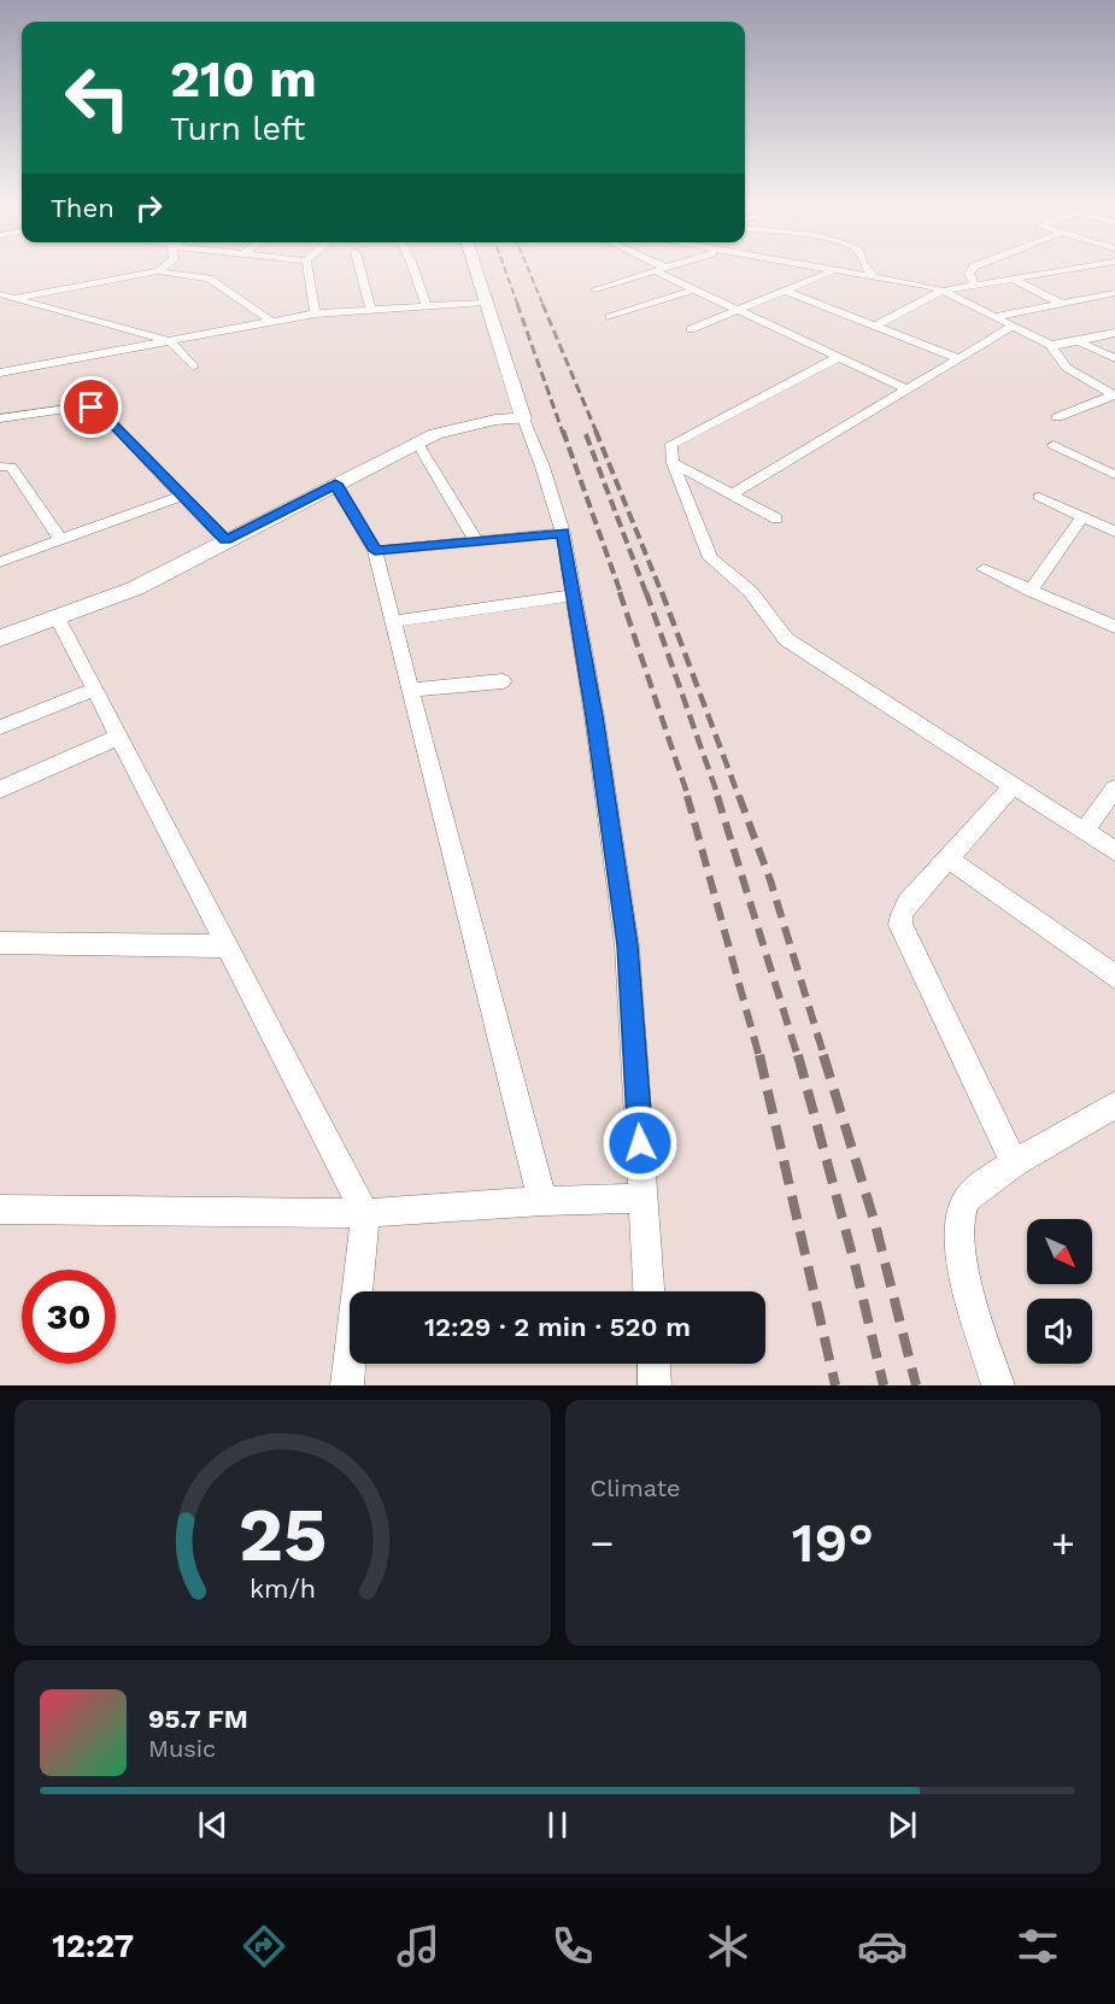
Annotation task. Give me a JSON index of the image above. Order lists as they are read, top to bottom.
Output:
{
  "north": "bottom right",
  "page": {
    "turn": ["210 m", "Turn left"],
    "then": "Then",
    "limit": "30",
    "trip": "12:29 · 2 min · 520 m",
    "tile": "Climate",
    "heat": ["−", "19°", "+"],
    "song": ["95.7 FM", "Music"],
    "tabs": "12:27",
    "gauge": ["25", "km/h"]
  }
}
